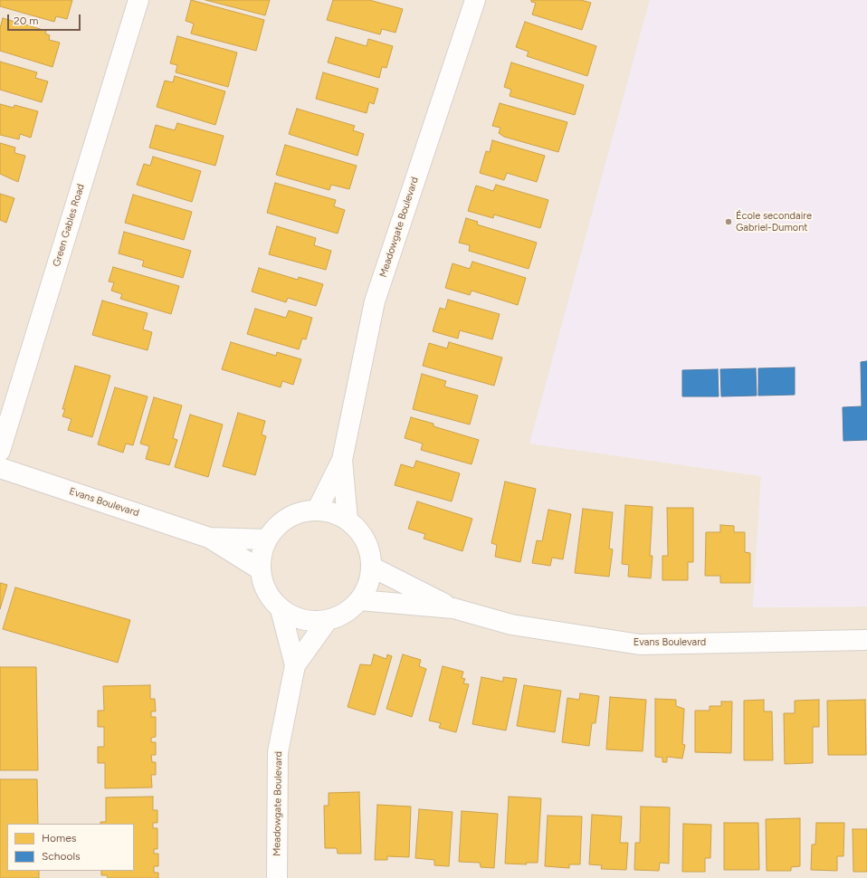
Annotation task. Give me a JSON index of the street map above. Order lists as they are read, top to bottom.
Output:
{
  "streets": {
    "street": ["Green Gables Road", "Meadowgate Boulevard", "Evans Boulevard"]
  },
  "crossings": [
    ["Meadowgate Boulevard", "Evans Boulevard"]
  ],
  "places": ["École secondaire Gabriel-Dumont"],
  "legend": ["Homes", "Schools"],
  "scale_bar": "20 m"
}
